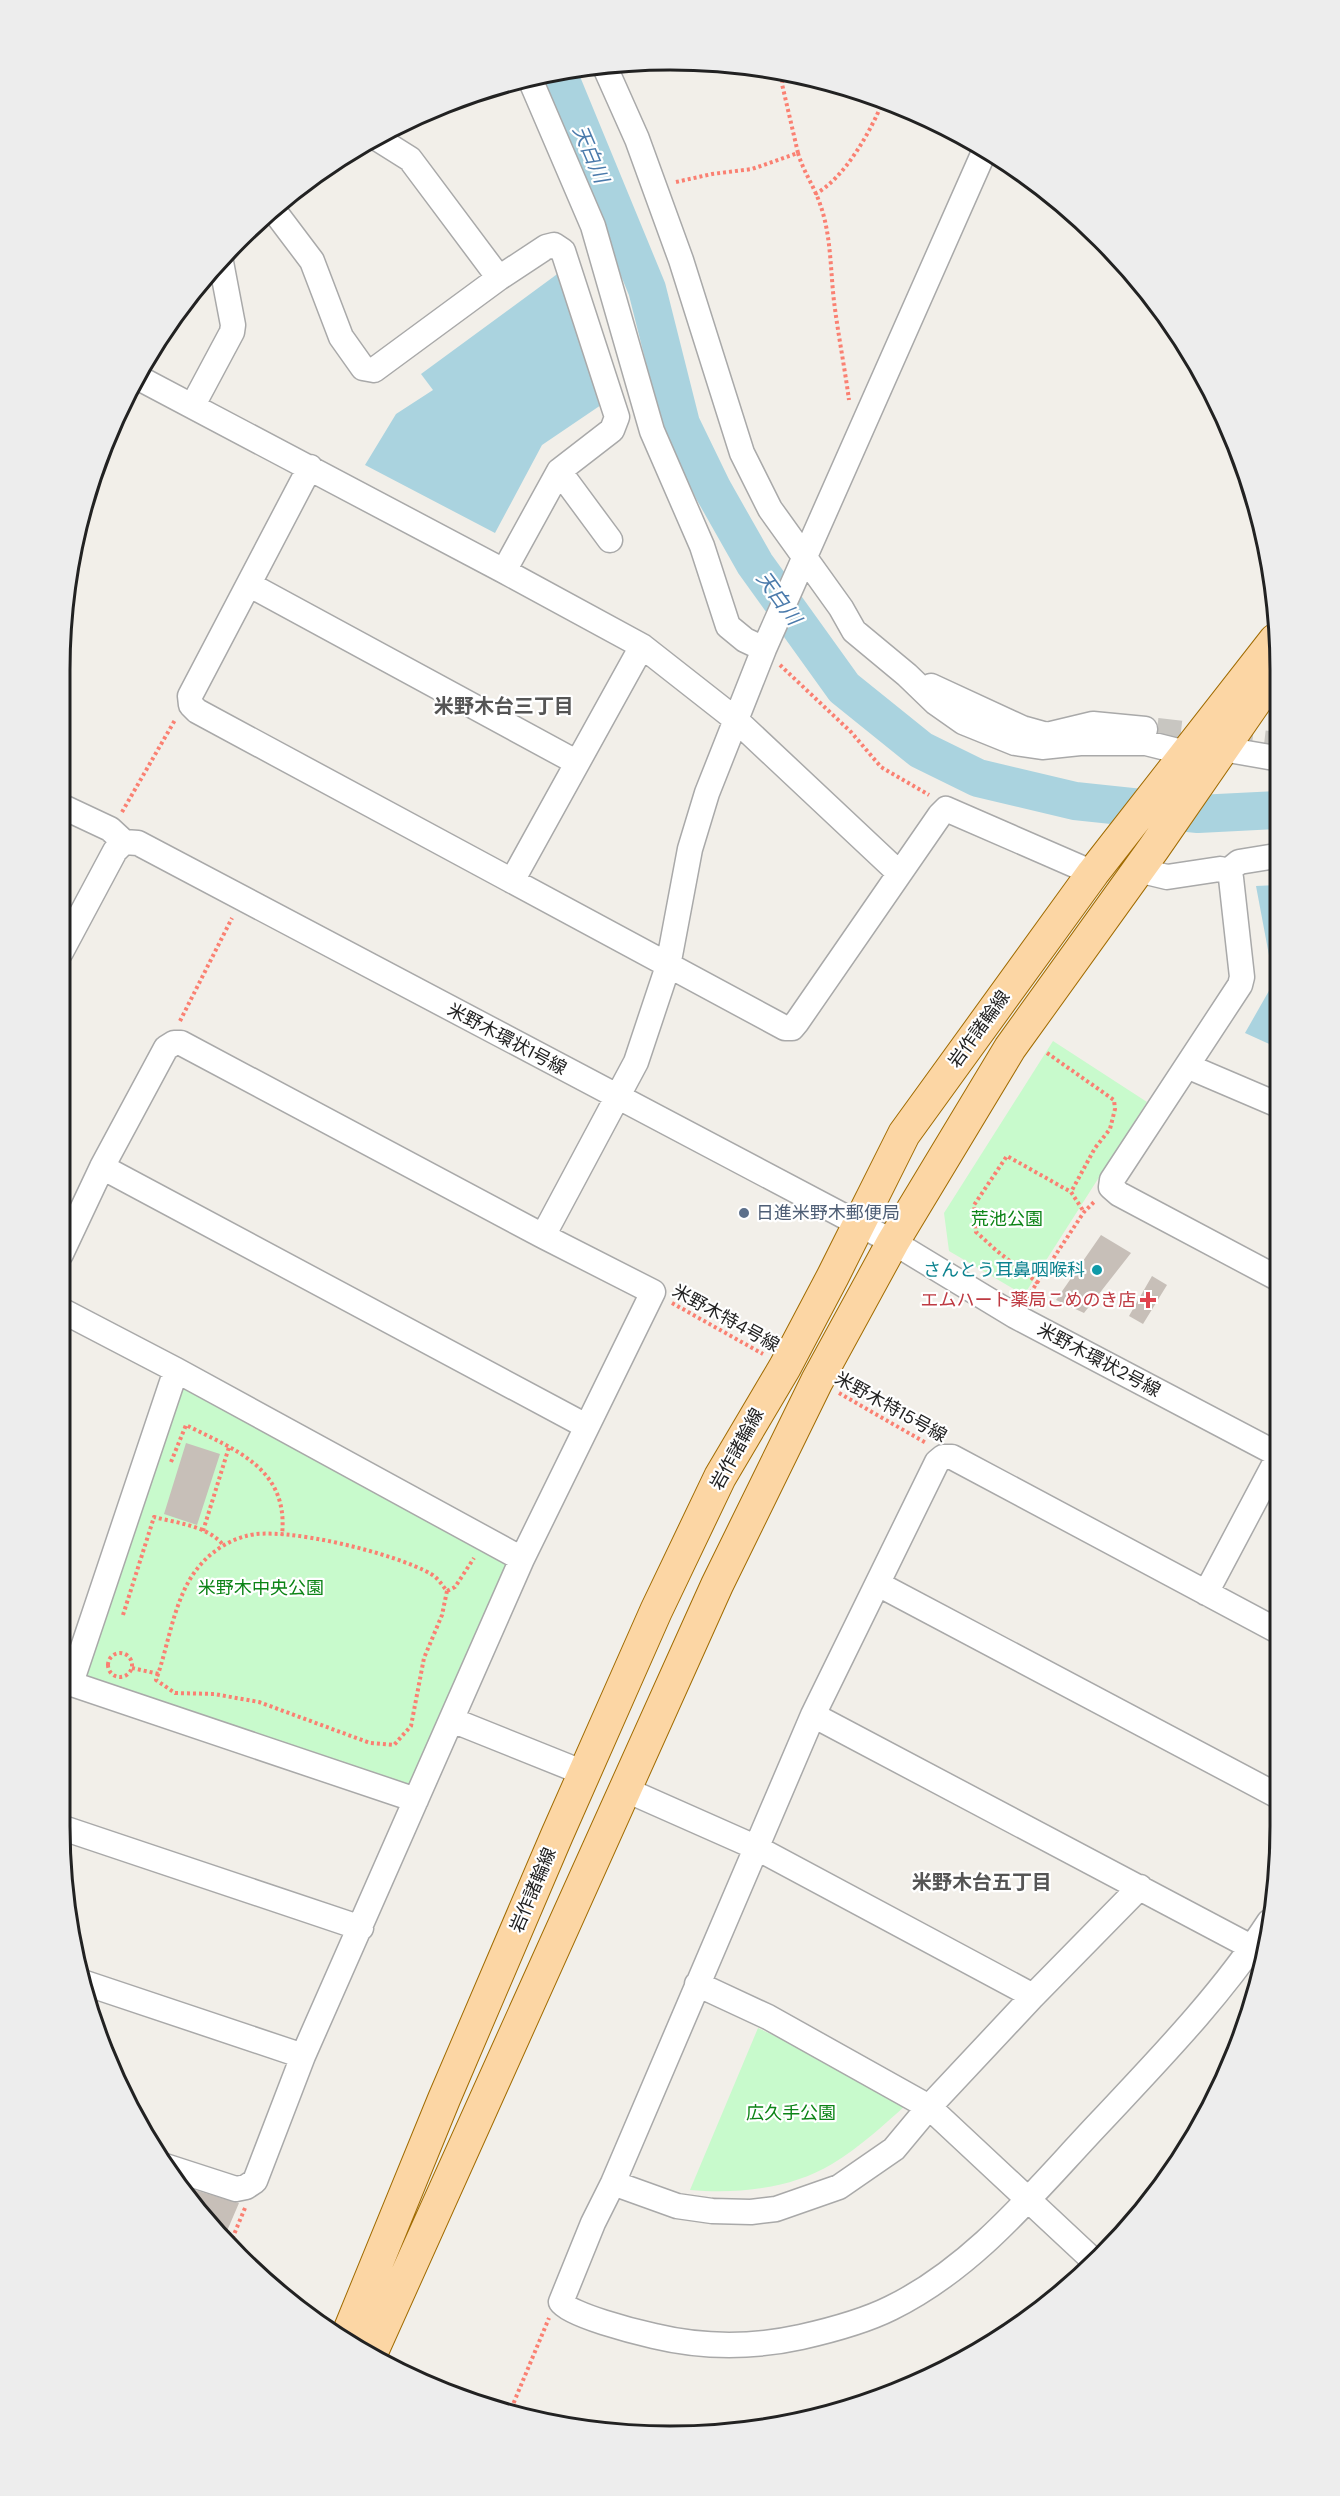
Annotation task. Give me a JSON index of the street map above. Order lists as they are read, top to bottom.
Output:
{
  "streets": {
    "main road": ["岩作諸輪線"],
    "street": ["米野木環状1号線", "米野木環状2号線"],
    "path": ["米野木特4号線", "米野木特15号線"]
  },
  "crossings": [
    ["岩作諸輪線", "米野木環状1号線"],
    ["岩作諸輪線", "米野木特4号線"],
    ["岩作諸輪線", "米野木環状2号線"],
    ["岩作諸輪線", "米野木特15号線"],
    ["米野木環状1号線", "米野木環状2号線"]
  ],
  "districts": ["米野木台三丁目", "米野木台五丁目"],
  "water": ["天白川"],
  "parks": ["荒池公園", "米野木中央公園", "広久手公園"],
  "places": {
    "other": ["日進米野木郵便局", "さんとう耳鼻咽喉科"],
    "health": ["エムハート薬局こめのき店"]
  }
}
